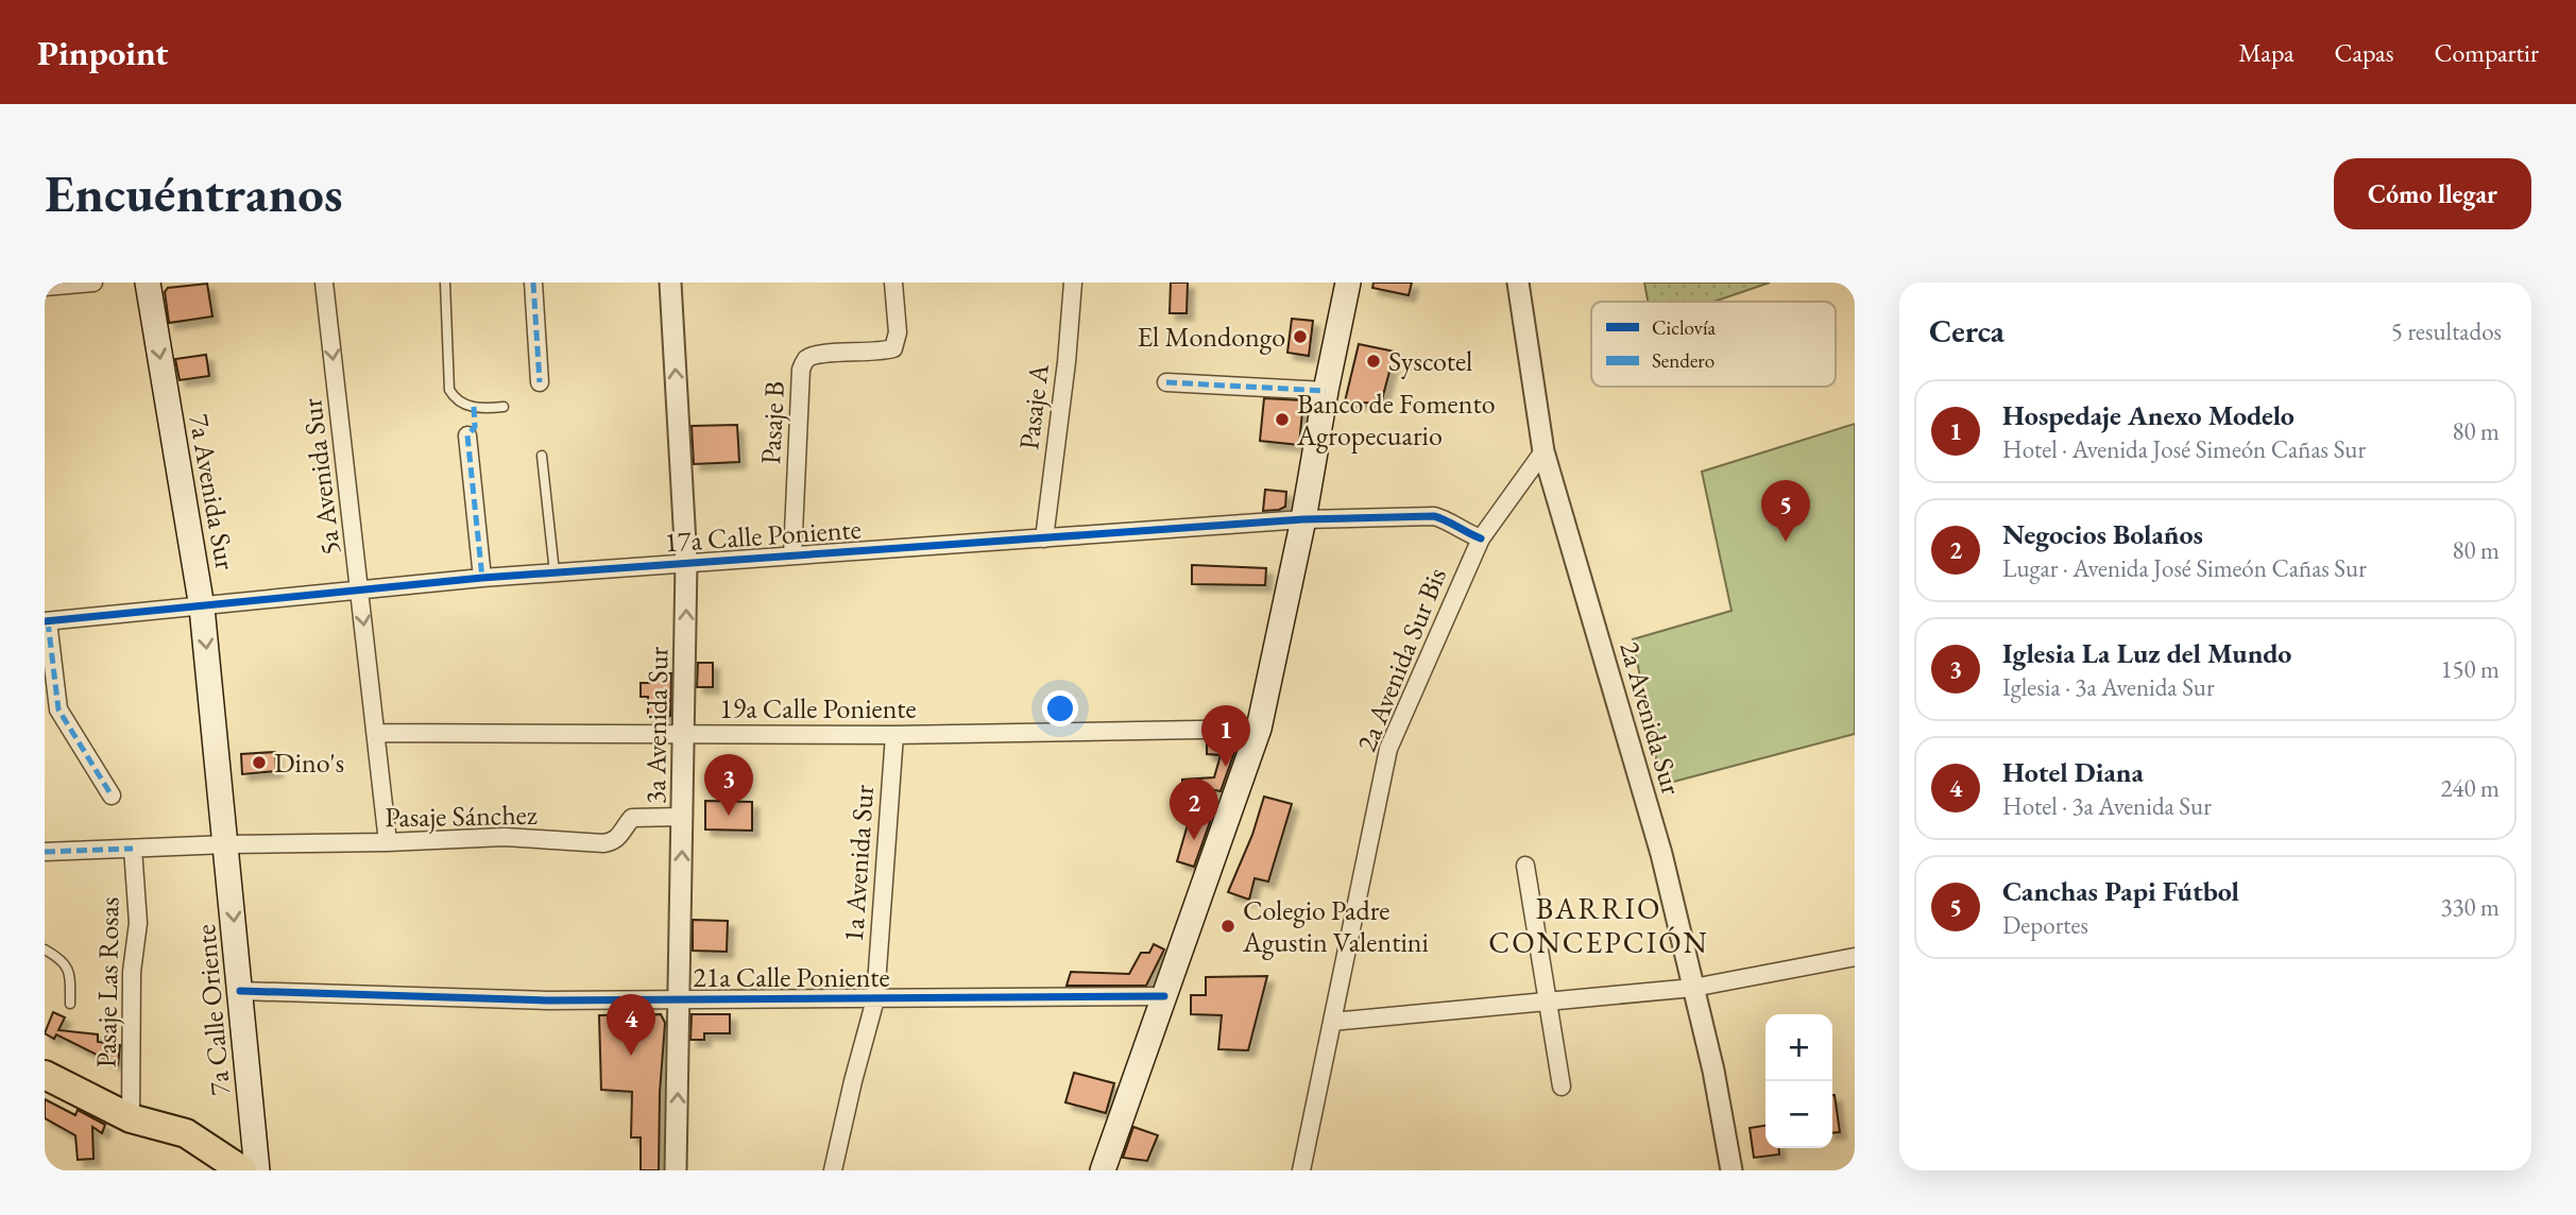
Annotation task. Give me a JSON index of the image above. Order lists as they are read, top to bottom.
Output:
{
  "streets": {
    "main road": ["7a Avenida Sur", "7a Calle Oriente"],
    "street": [
      "Pasaje A",
      "Pasaje B",
      "5a Avenida Sur",
      "17a Calle Poniente",
      "2a Avenida Sur Bis",
      "19a Calle Poniente",
      "2a Avenida Sur",
      "3a Avenida Sur",
      "Pasaje Sánchez",
      "1a Avenida Sur",
      "21a Calle Poniente",
      "Pasaje Las Rosas"
    ]
  },
  "crossings": [
    ["Pasaje A", "17a Calle Poniente"],
    ["Pasaje B", "17a Calle Poniente"],
    ["5a Avenida Sur", "17a Calle Poniente"],
    ["5a Avenida Sur", "19a Calle Poniente"],
    ["5a Avenida Sur", "Pasaje Sánchez"],
    ["7a Avenida Sur", "17a Calle Poniente"],
    ["7a Avenida Sur", "Pasaje Sánchez"],
    ["7a Avenida Sur", "7a Calle Oriente"],
    ["17a Calle Poniente", "2a Avenida Sur Bis"],
    ["17a Calle Poniente", "3a Avenida Sur"],
    ["2a Avenida Sur Bis", "2a Avenida Sur"],
    ["19a Calle Poniente", "3a Avenida Sur"],
    ["19a Calle Poniente", "1a Avenida Sur"],
    ["3a Avenida Sur", "Pasaje Sánchez"],
    ["3a Avenida Sur", "21a Calle Poniente"],
    ["Pasaje Sánchez", "Pasaje Las Rosas"],
    ["Pasaje Sánchez", "7a Calle Oriente"],
    ["1a Avenida Sur", "21a Calle Poniente"],
    ["21a Calle Poniente", "7a Calle Oriente"]
  ],
  "one_way": ["7a Avenida Sur", "3a Avenida Sur", "7a Calle Oriente"],
  "districts": ["BARRIO CONCEPCIÓN"],
  "places": [
    "El Mondongo",
    "Syscotel",
    "Banco de Fomento Agropecuario",
    "Dino's",
    "Colegio Padre Agustin Valentini"
  ],
  "legend": ["Ciclovía", "Sendero"],
  "page": {
    "header": "Pinpoint",
    "nav": ["Mapa", "Capas", "Compartir"],
    "buttons": "Cómo llegar",
    "title": "Encuéntranos",
    "heading": ["Cerca", "5 resultados"],
    "list": [
      {
        "mark": "1",
        "name": "Hospedaje Anexo Modelo",
        "note": "Hotel · Avenida José Simeón Cañas Sur",
        "value": "80 m"
      },
      {
        "mark": "2",
        "name": "Negocios Bolaños",
        "note": "Lugar · Avenida José Simeón Cañas Sur",
        "value": "80 m"
      },
      {
        "mark": "3",
        "name": "Iglesia La Luz del Mundo",
        "note": "Iglesia · 3a Avenida Sur",
        "value": "150 m"
      },
      {
        "mark": "4",
        "name": "Hotel Diana",
        "note": "Hotel · 3a Avenida Sur",
        "value": "240 m"
      },
      {
        "mark": "5",
        "name": "Canchas Papi Fútbol",
        "note": "Deportes",
        "value": "330 m"
      }
    ],
    "pins": [
      "5",
      "1",
      "3",
      "2",
      "4"
    ],
    "map_buttons": ["+", "−"]
  }
}
